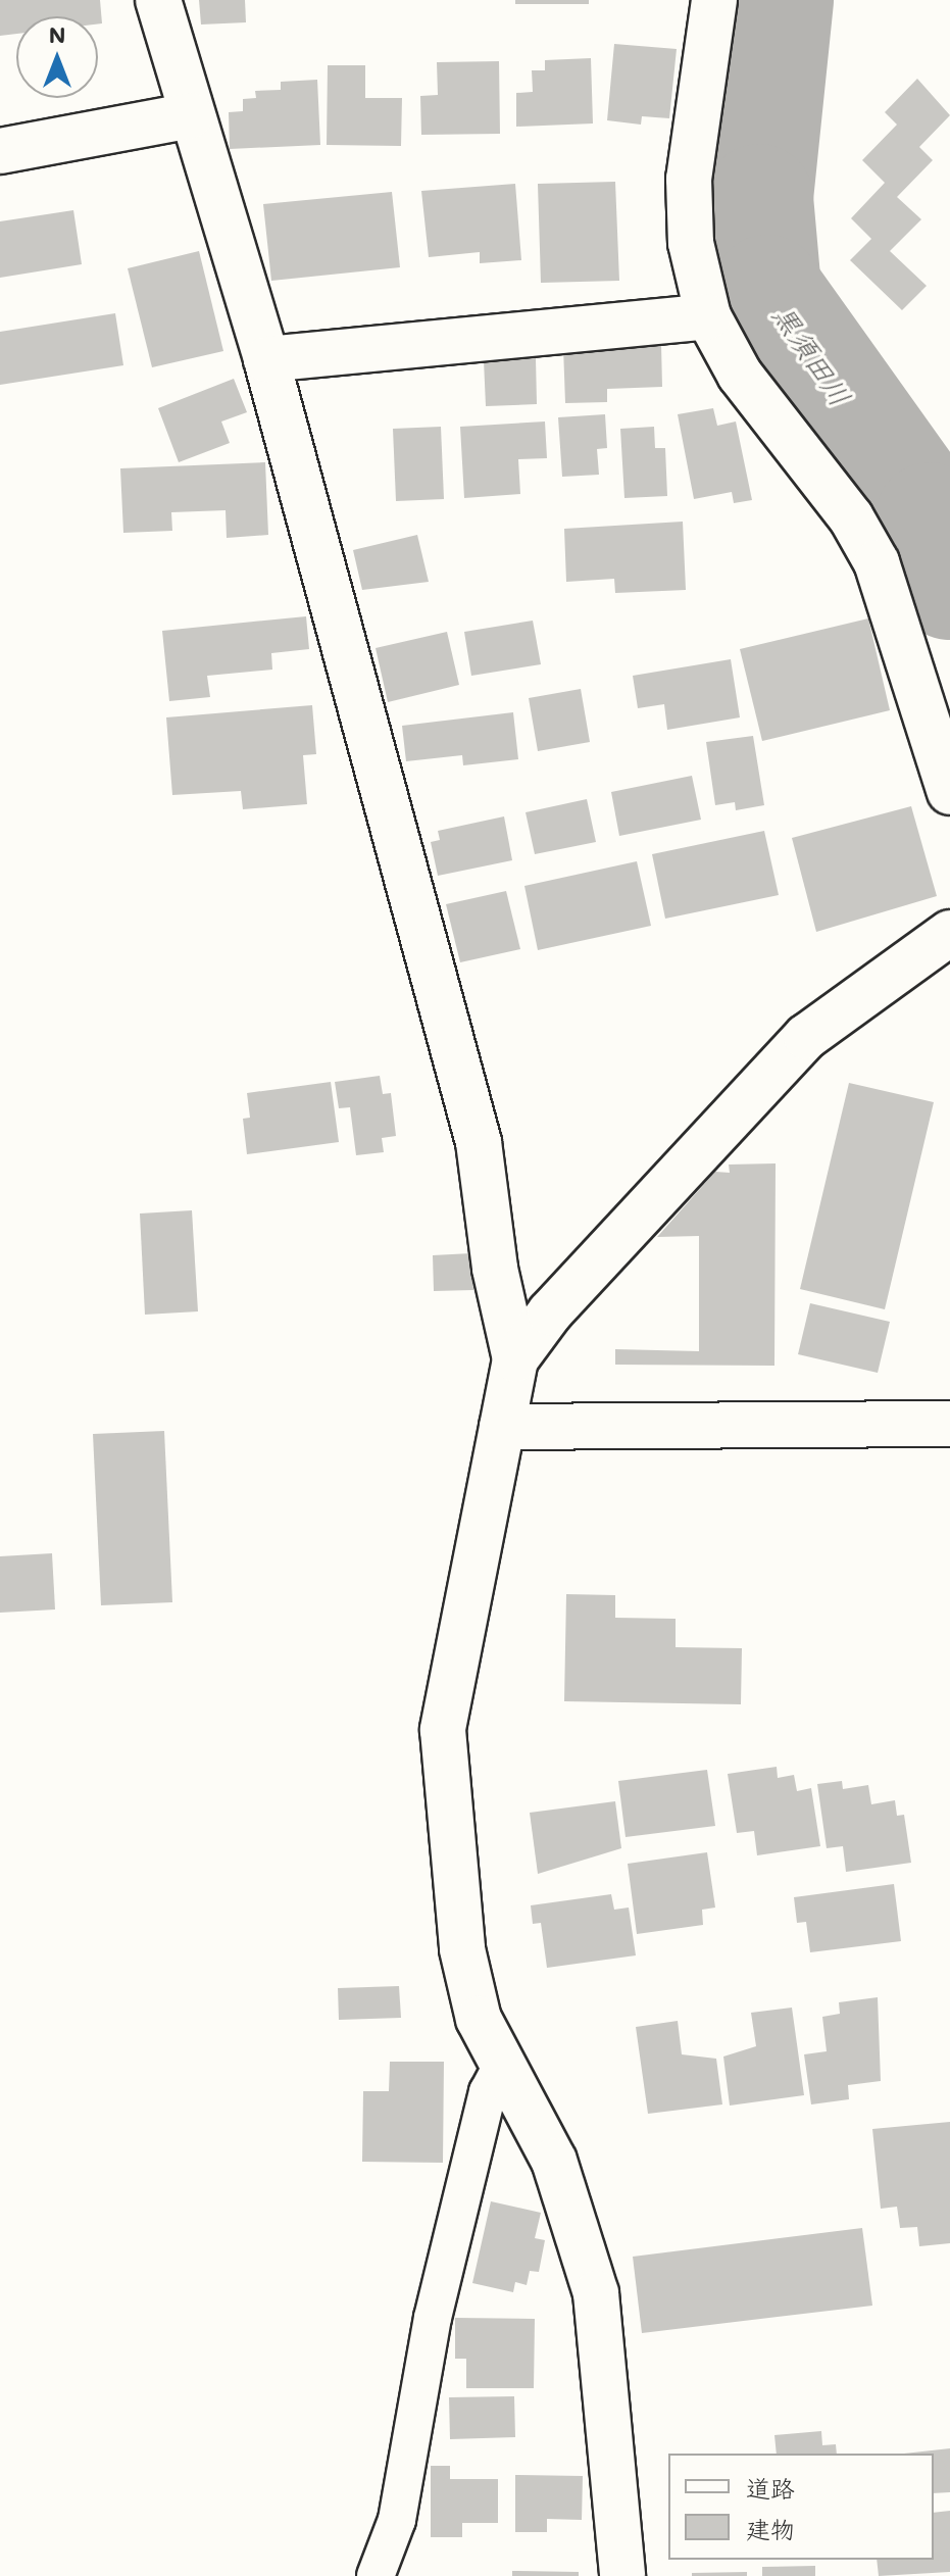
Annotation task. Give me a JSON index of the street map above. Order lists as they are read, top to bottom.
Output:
{
  "water": ["黒須田川"],
  "legend": ["道路", "建物"],
  "north": "top"
}
